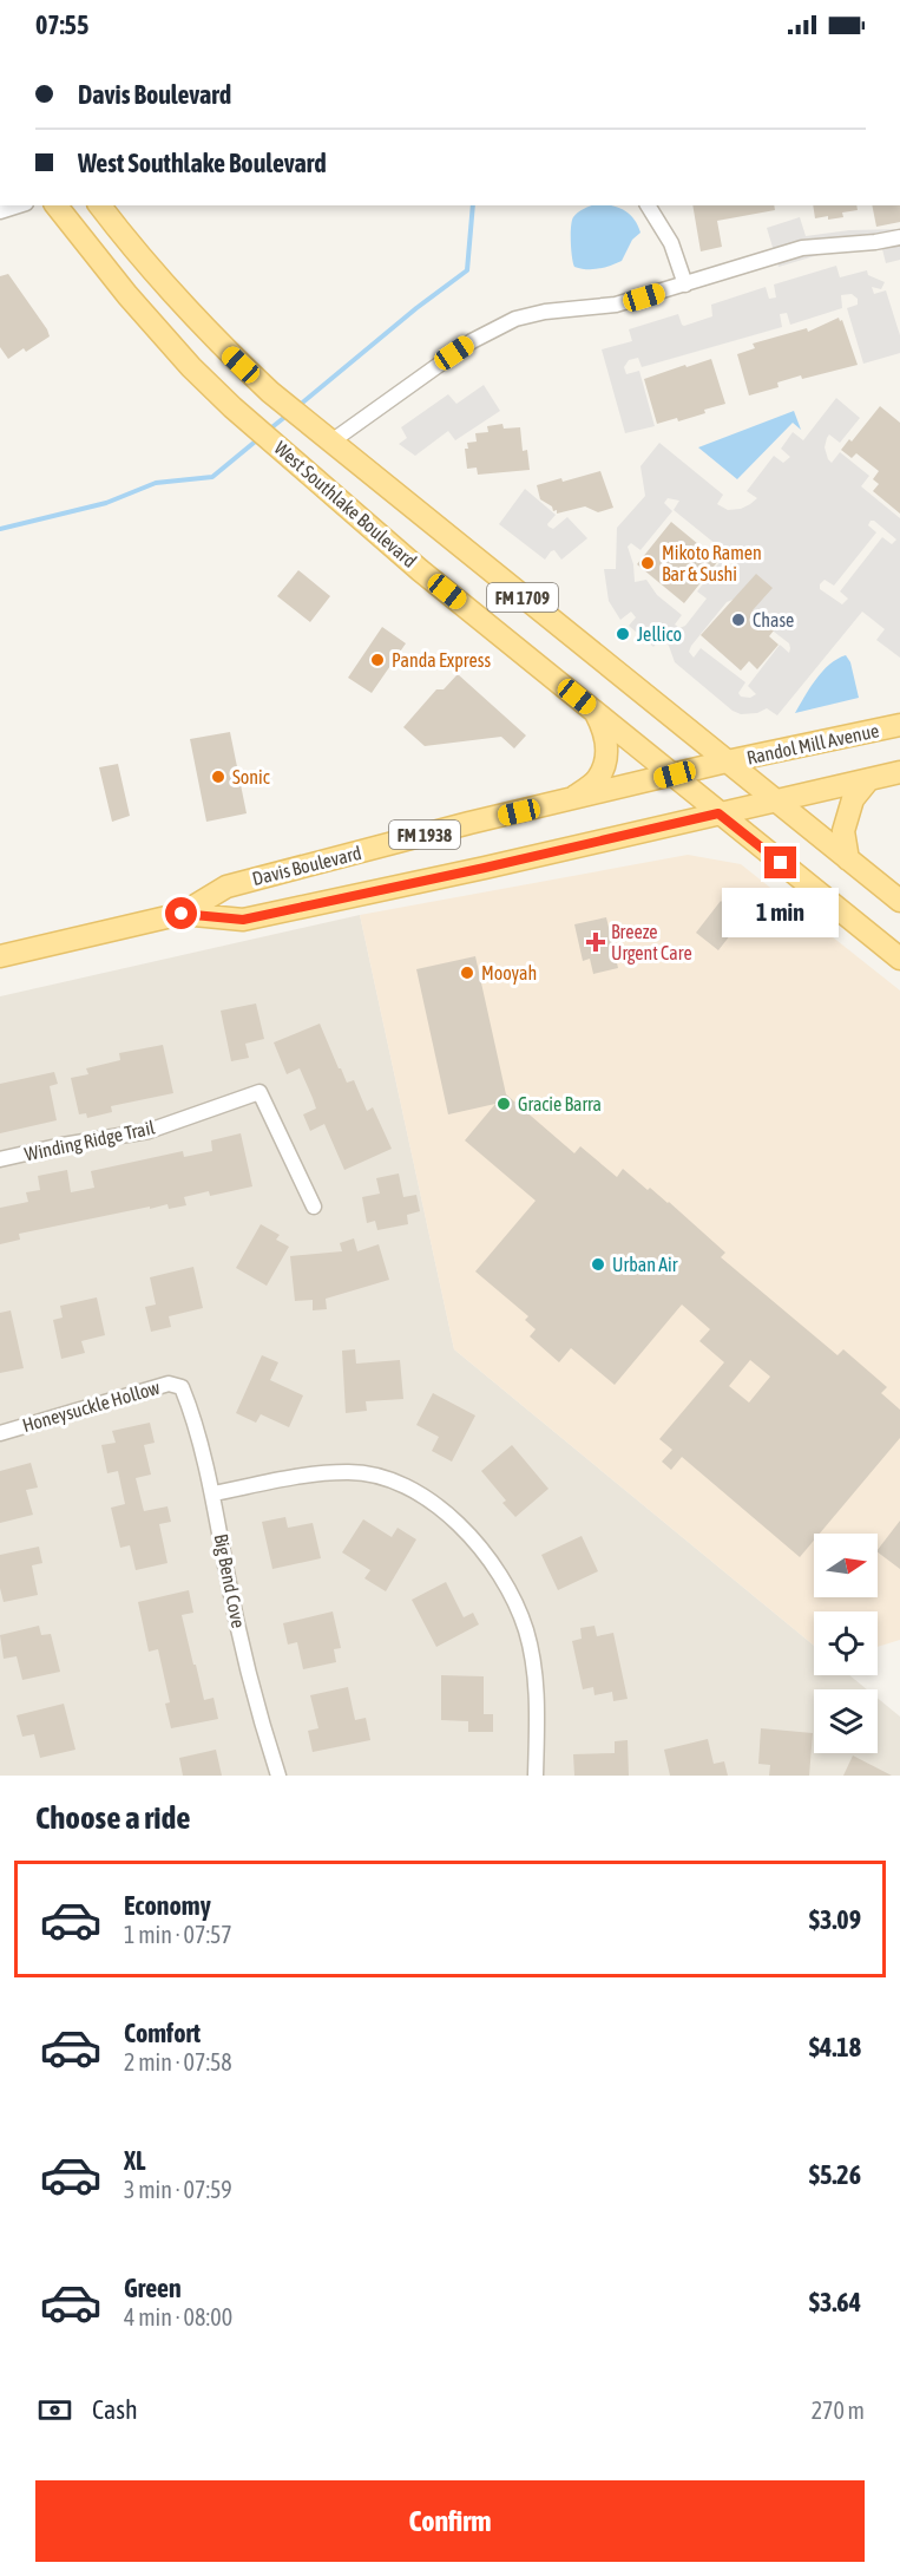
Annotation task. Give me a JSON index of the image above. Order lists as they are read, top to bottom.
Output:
{
  "streets": {
    "main road": [
      "West Southlake Boulevard",
      "FM 1709",
      "Randol Mill Avenue",
      "FM 1938",
      "Davis Boulevard"
    ],
    "street": ["Winding Ridge Trail", "Honeysuckle Hollow", "Big Bend Cove"]
  },
  "crossings": [
    ["West Southlake Boulevard", "Randol Mill Avenue"],
    ["West Southlake Boulevard", "FM 1938"],
    ["West Southlake Boulevard", "Davis Boulevard"],
    ["Randol Mill Avenue", "Davis Boulevard"],
    ["FM 1938", "Davis Boulevard"],
    ["Honeysuckle Hollow", "Big Bend Cove"]
  ],
  "places": {
    "other": [
      "Mikoto Ramen Bar & Sushi",
      "Chase",
      "Jellico",
      "Panda Express",
      "Sonic",
      "Mooyah",
      "Gracie Barra",
      "Urban Air"
    ],
    "health": ["Breeze Urgent Care"]
  },
  "north": "right",
  "page": {
    "status": "07:55",
    "banner": ["Davis Boulevard", "West Southlake Boulevard"],
    "bubble": "1 min",
    "heading": "Choose a ride",
    "list": [
      {
        "name": "Economy",
        "note": "1 min · 07:57",
        "value": "$3.09"
      },
      {
        "name": "Comfort",
        "note": "2 min · 07:58",
        "value": "$4.18"
      },
      {
        "name": "XL",
        "note": "3 min · 07:59",
        "value": "$5.26"
      },
      {
        "name": "Green",
        "note": "4 min · 08:00",
        "value": "$3.64"
      }
    ],
    "pay": ["Cash", "270 m"],
    "buttons": "Confirm"
  }
}
